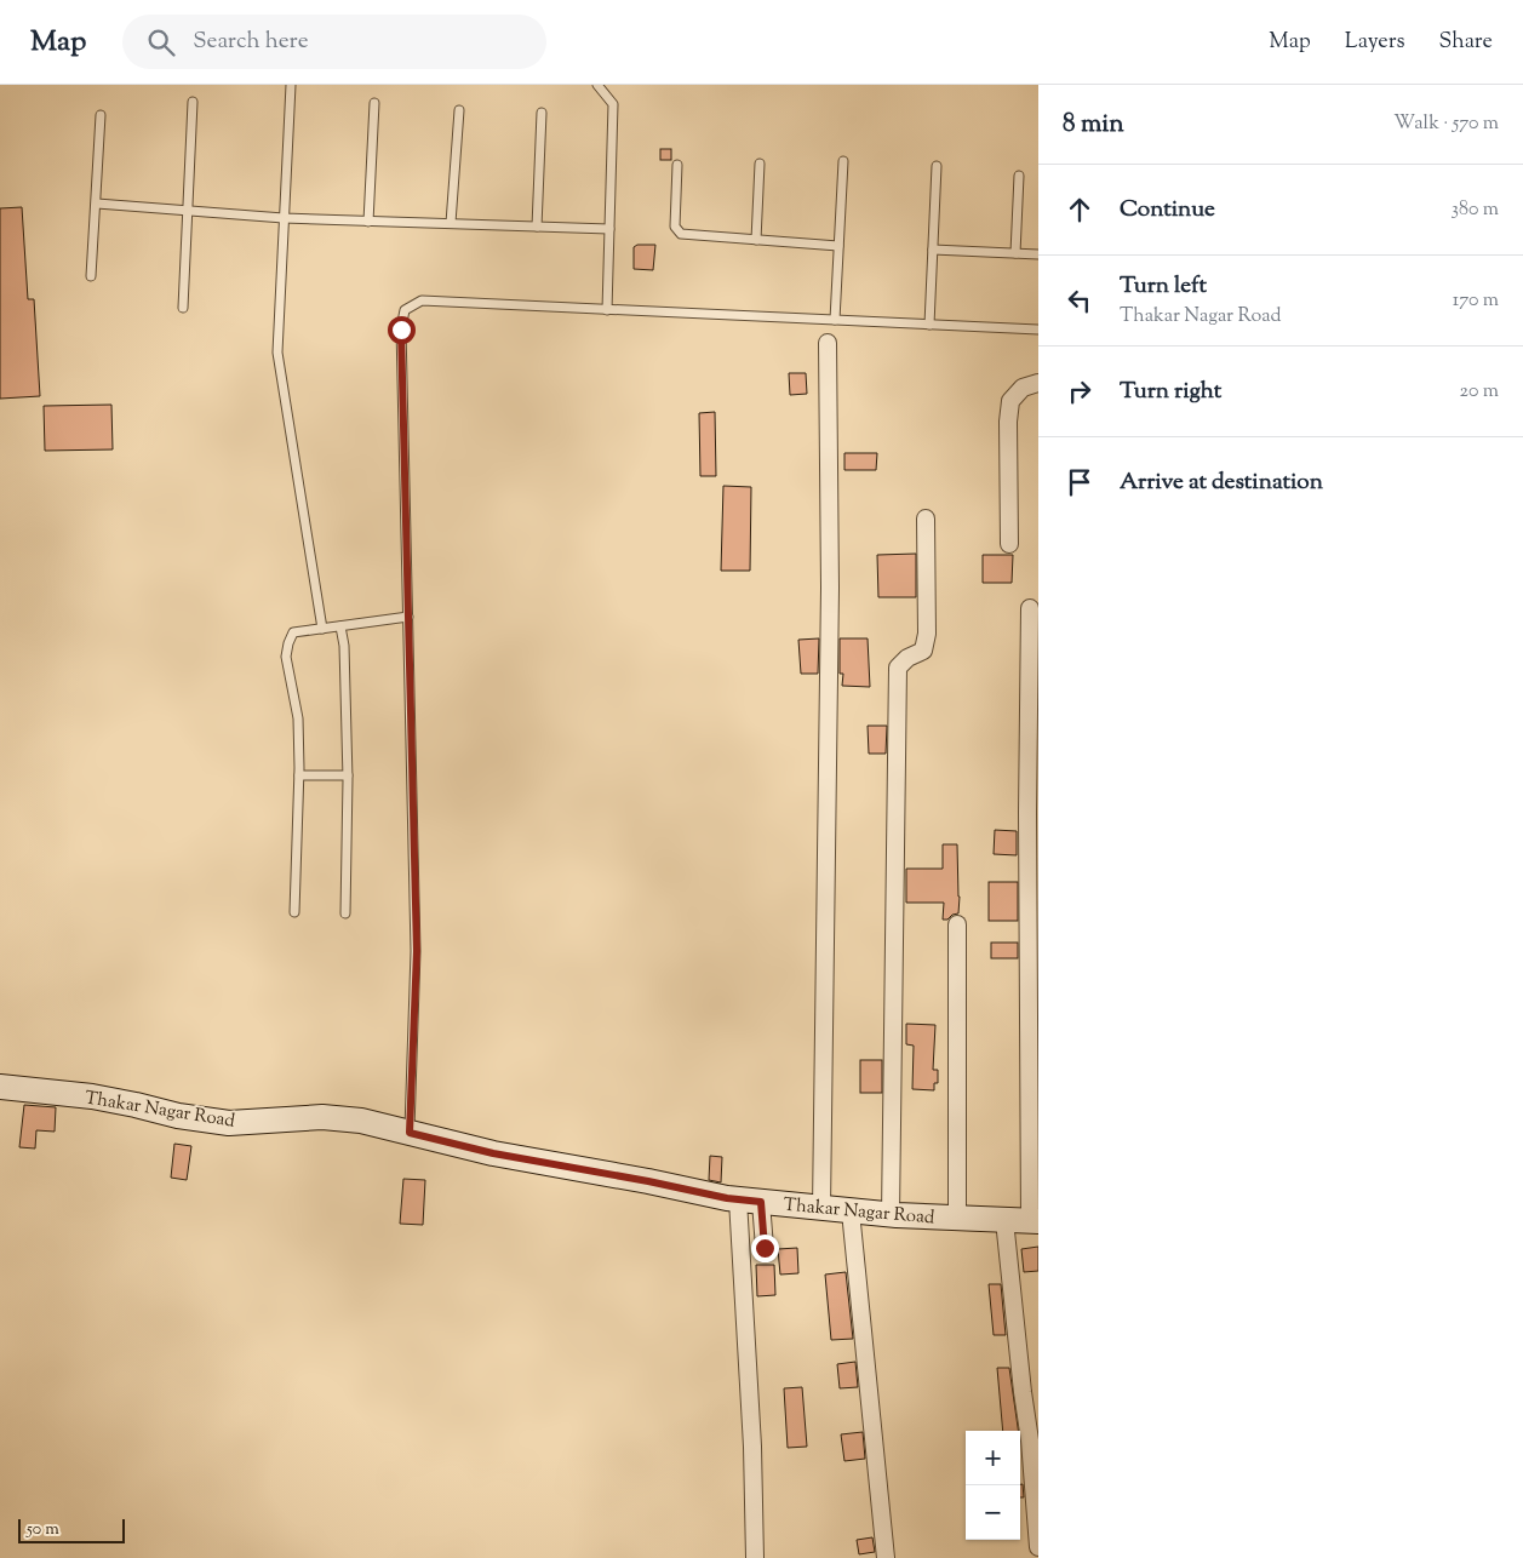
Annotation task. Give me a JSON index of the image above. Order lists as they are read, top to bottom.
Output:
{
  "streets": {
    "street": ["Thakar Nagar Road"]
  },
  "scale_bar": "50 m",
  "page": {
    "header": "Map",
    "search": "Search here",
    "nav": ["Map", "Layers", "Share"],
    "heading": ["8 min", "Walk · 570 m"],
    "list": [
      ["Continue", "380 m"],
      ["Turn left", "Thakar Nagar Road", "170 m"],
      ["Turn right", "20 m"],
      "Arrive at destination"
    ],
    "map_buttons": ["+", "−"],
    "scale": "50 m"
  }
}
